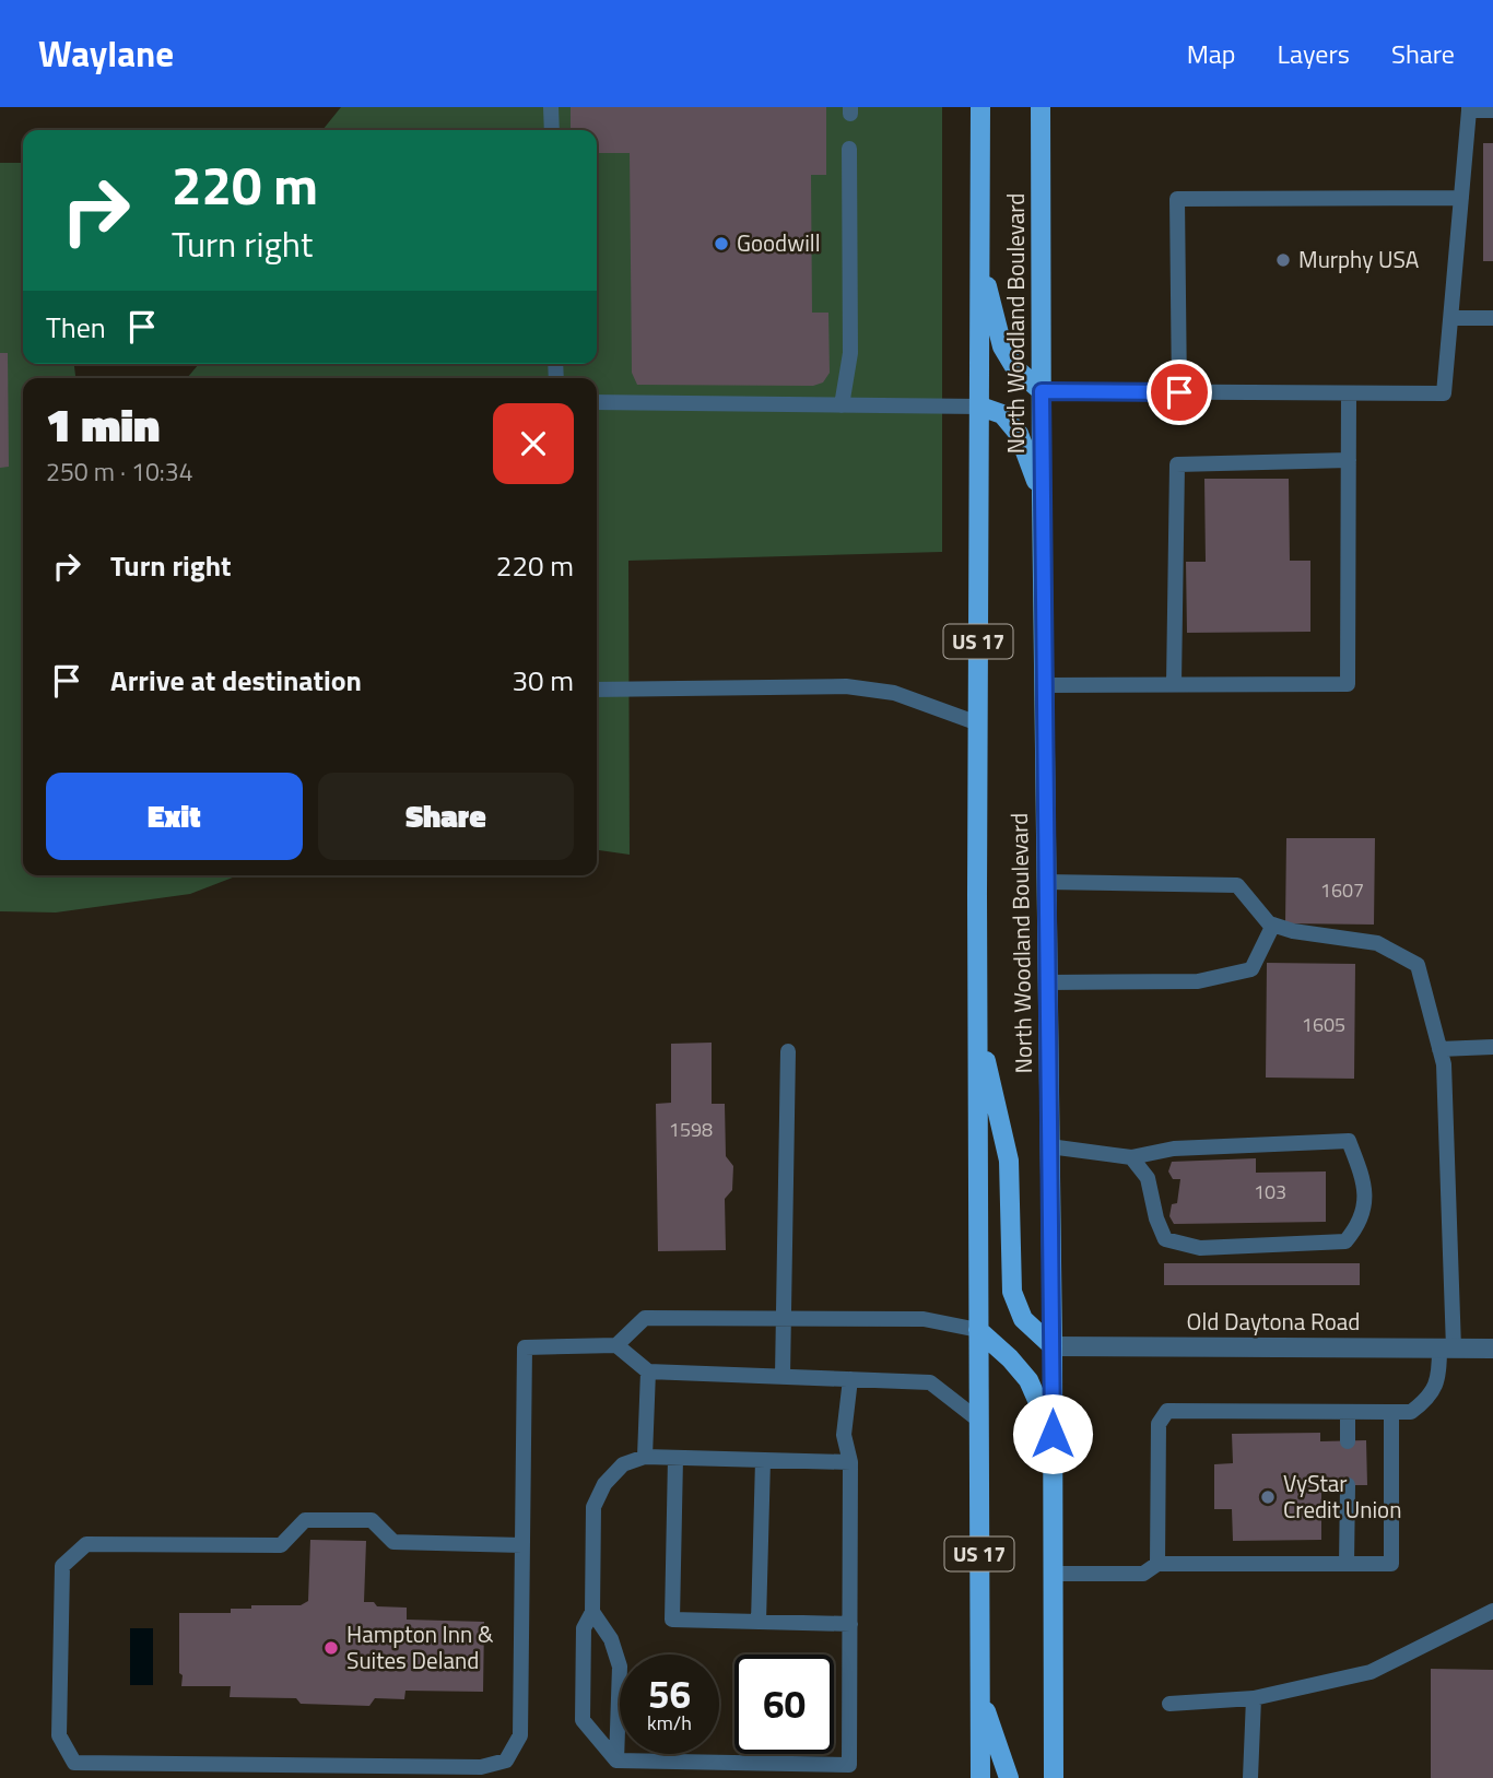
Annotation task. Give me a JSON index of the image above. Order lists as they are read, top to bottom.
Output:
{
  "streets": {
    "main road": ["North Woodland Boulevard", "US 17"],
    "street": ["Old Daytona Road"]
  },
  "crossings": [
    ["North Woodland Boulevard", "Old Daytona Road"]
  ],
  "places": [
    "Goodwill",
    "Murphy USA",
    "VyStar Credit Union",
    "Hampton Inn & Suites Deland"
  ],
  "house_numbers": [
    "1607",
    "1605",
    "1598",
    "103"
  ],
  "page": {
    "header": "Waylane",
    "nav": ["Map", "Layers", "Share"],
    "turn": ["220 m", "Turn right"],
    "then": "Then",
    "heading": ["1 min", "250 m · 10:34"],
    "list": [
      {
        "name": "Turn right",
        "value": "220 m"
      },
      {
        "name": "Arrive at destination",
        "value": "30 m"
      }
    ],
    "buttons": ["Exit", "Share"],
    "speed": "56 km/h",
    "limit": "60"
  }
}
